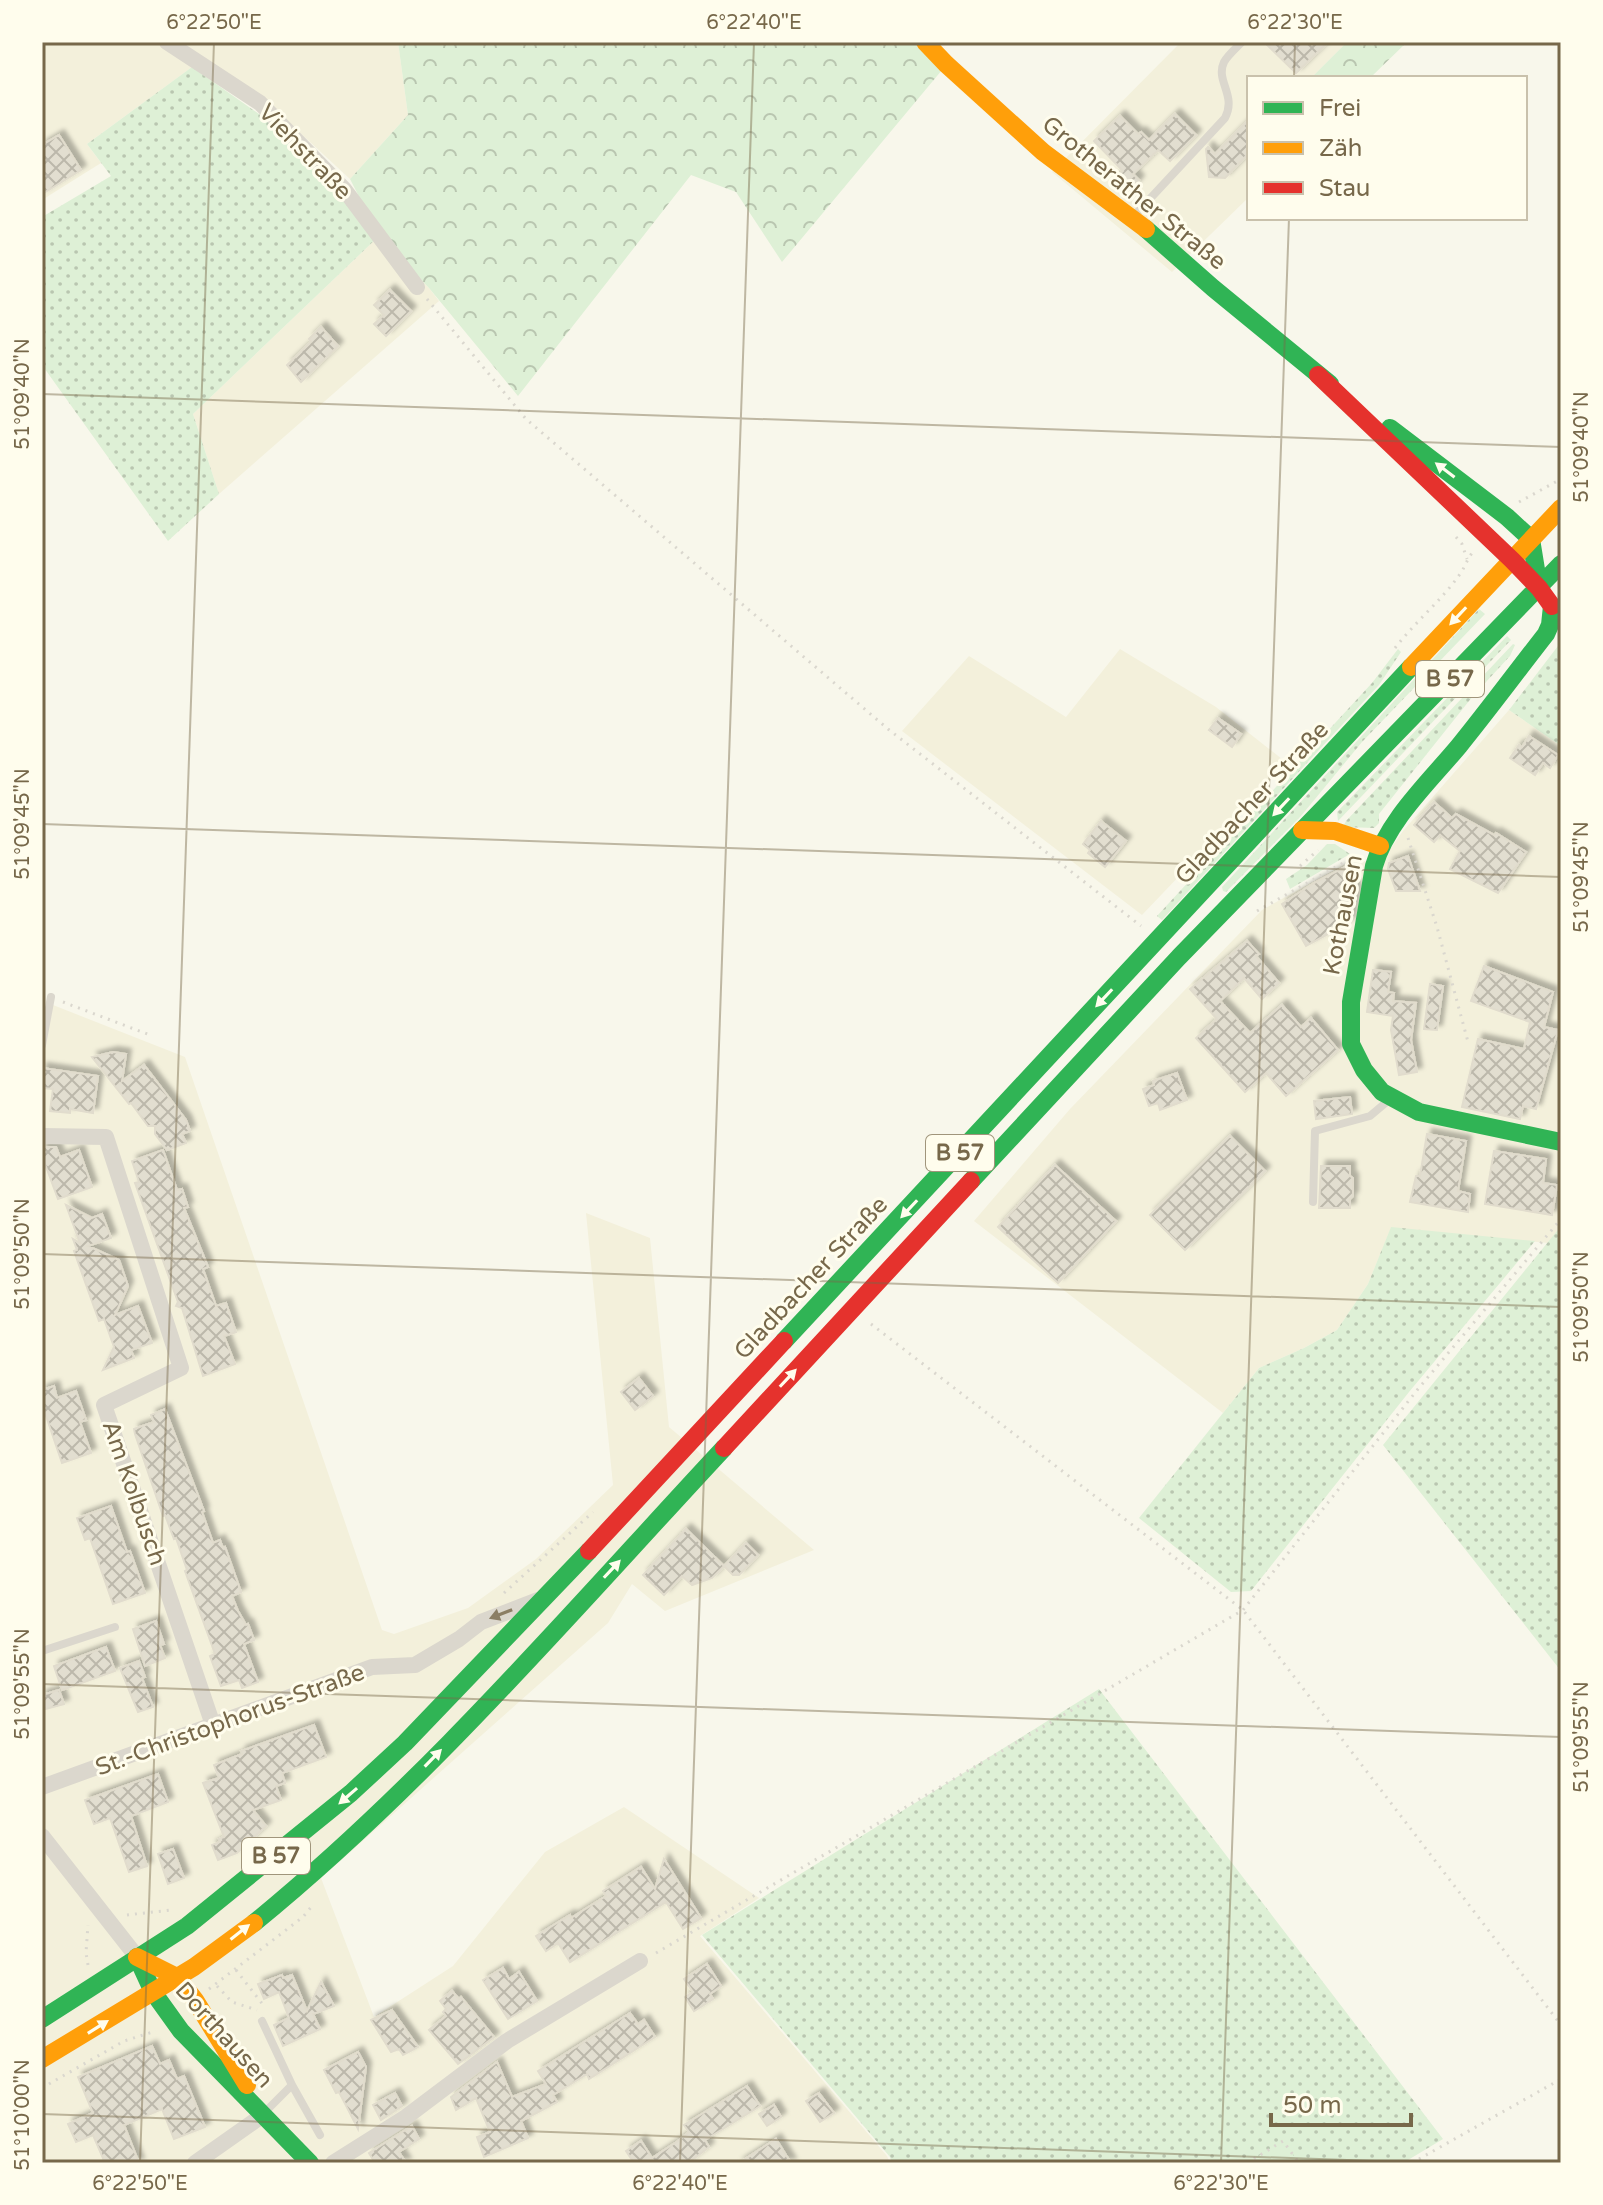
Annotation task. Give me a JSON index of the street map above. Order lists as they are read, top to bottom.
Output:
{
  "streets": {
    "main road": [
      "Grotherather Straße",
      "B 57",
      "Gladbacher Straße",
      "Kothausen",
      "Dorthausen"
    ],
    "street": ["Viehstraße", "Am Kolbusch", "St.-Christophorus-Straße"]
  },
  "crossings": [
    ["Grotherather Straße", "B 57"],
    ["Grotherather Straße", "Gladbacher Straße"],
    ["Grotherather Straße", "Kothausen"],
    ["B 57", "Kothausen"],
    ["B 57", "Dorthausen"],
    ["Gladbacher Straße", "St.-Christophorus-Straße"],
    ["Gladbacher Straße", "Dorthausen"],
    ["Am Kolbusch", "St.-Christophorus-Straße"]
  ],
  "one_way": ["St.-Christophorus-Straße"],
  "legend": ["Frei", "Zäh", "Stau"],
  "scale_bar": "50 m",
  "coordinates": [
    "6°22'50\"E",
    "6°22'40\"E",
    "6°22'30\"E",
    "51°09'40\"N",
    "51°09'45\"N",
    "51°09'50\"N",
    "51°09'55\"N",
    "51°10'00\"N"
  ]
}
